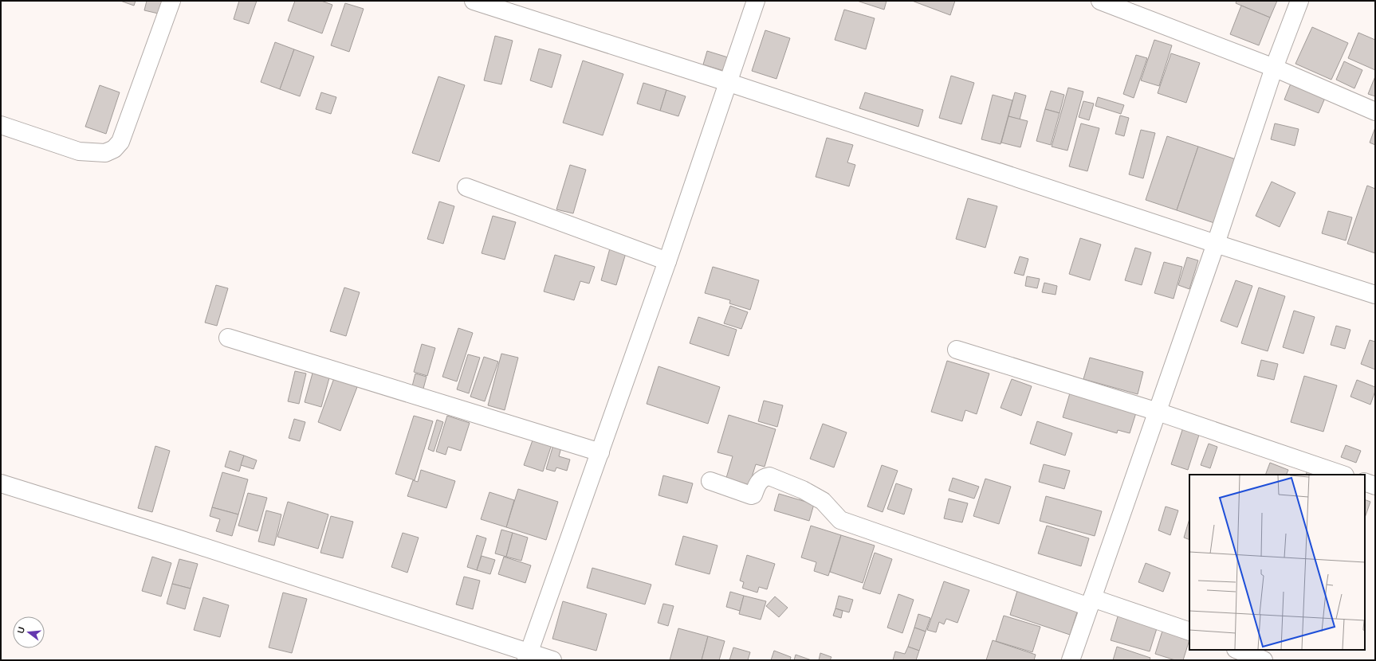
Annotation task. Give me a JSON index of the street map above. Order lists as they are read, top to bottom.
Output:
{
  "north": "left"
}
